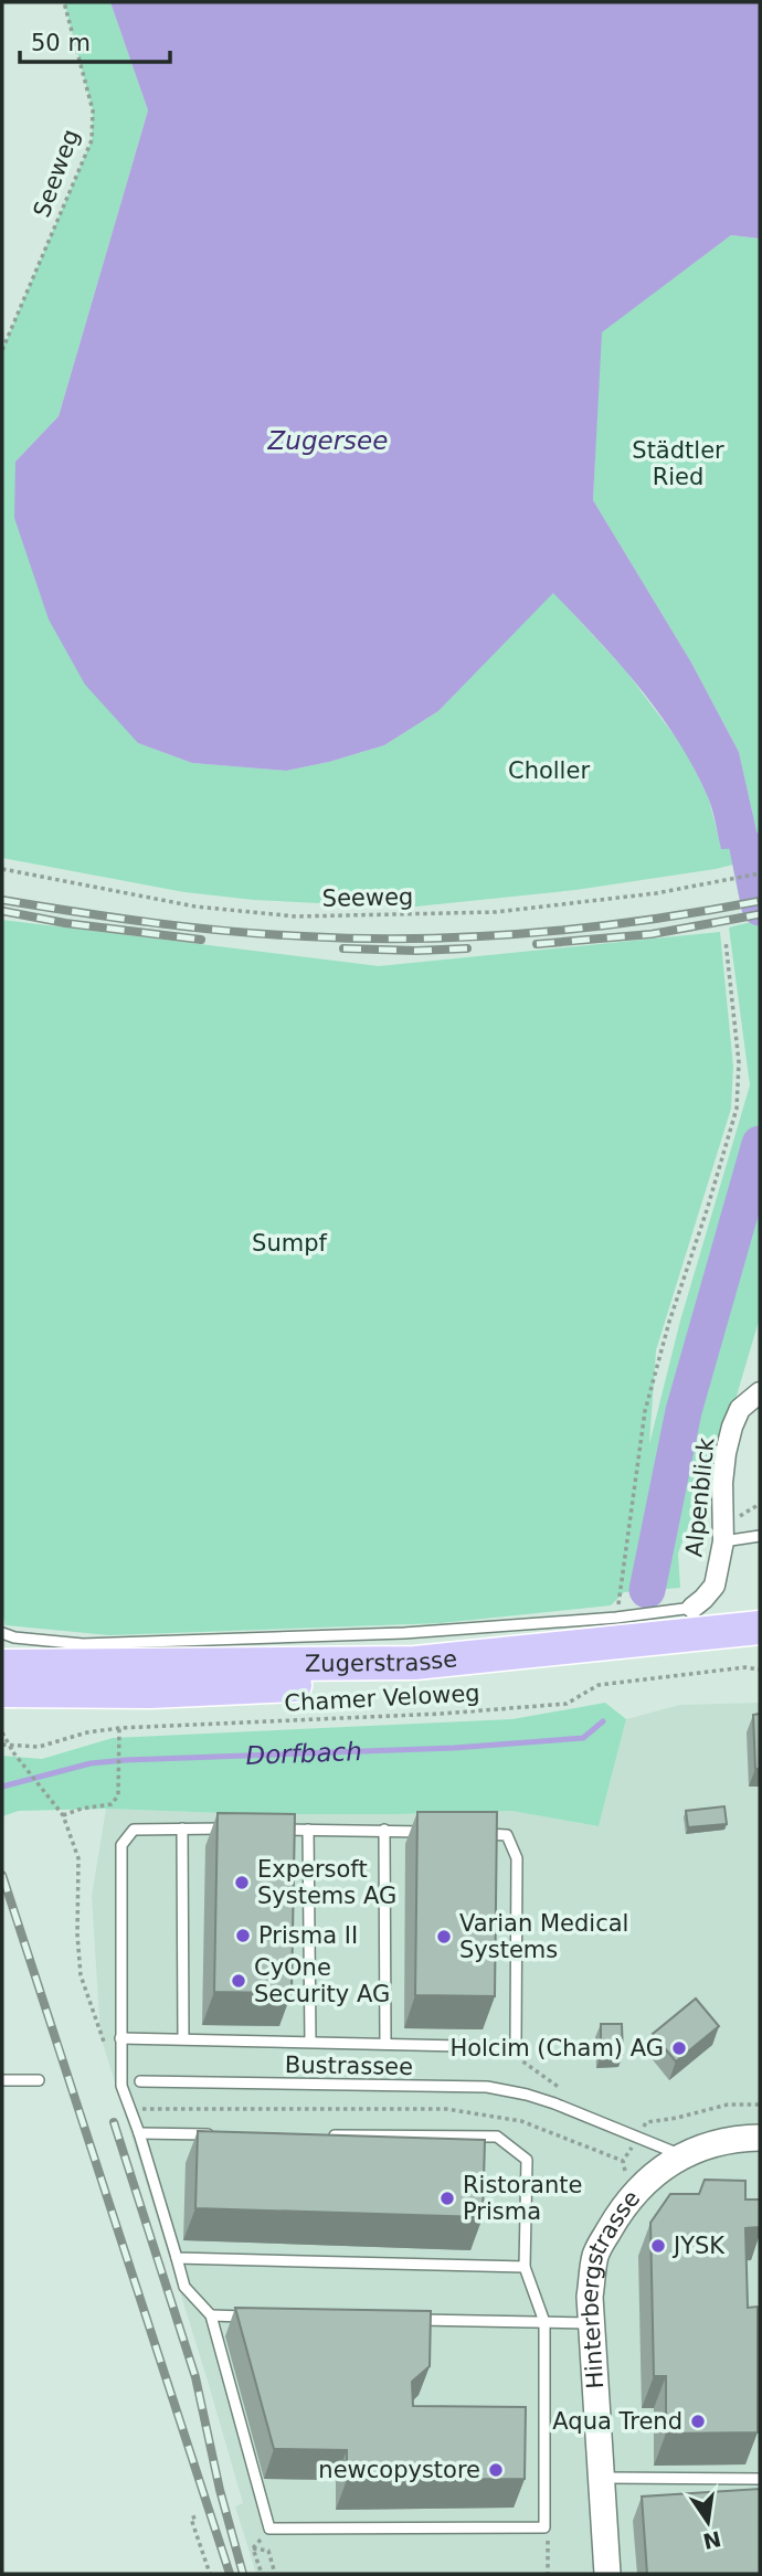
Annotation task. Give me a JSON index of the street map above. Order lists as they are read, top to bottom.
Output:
{
  "streets": {
    "main road": ["Zugerstrasse"],
    "street": ["Alpenblick", "Hinterbergstrasse"],
    "lane": ["Bustrassee"],
    "path": ["Seeweg", "Chamer Veloweg"]
  },
  "crossings": [
    ["Alpenblick", "Zugerstrasse"],
    ["Bustrassee", "Hinterbergstrasse"]
  ],
  "water": ["Zugersee", "Dorfbach"],
  "parks": ["Städtler Ried", "Choller", "Sumpf"],
  "places": [
    "Expersoft Systems AG",
    "Prisma II",
    "Varian Medical Systems",
    "CyOne Security AG",
    "Holcim (Cham) AG",
    "Ristorante Prisma",
    "JYSK",
    "Aqua Trend",
    "newcopystore"
  ],
  "scale_bar": "50 m",
  "north": "bottom"
}
